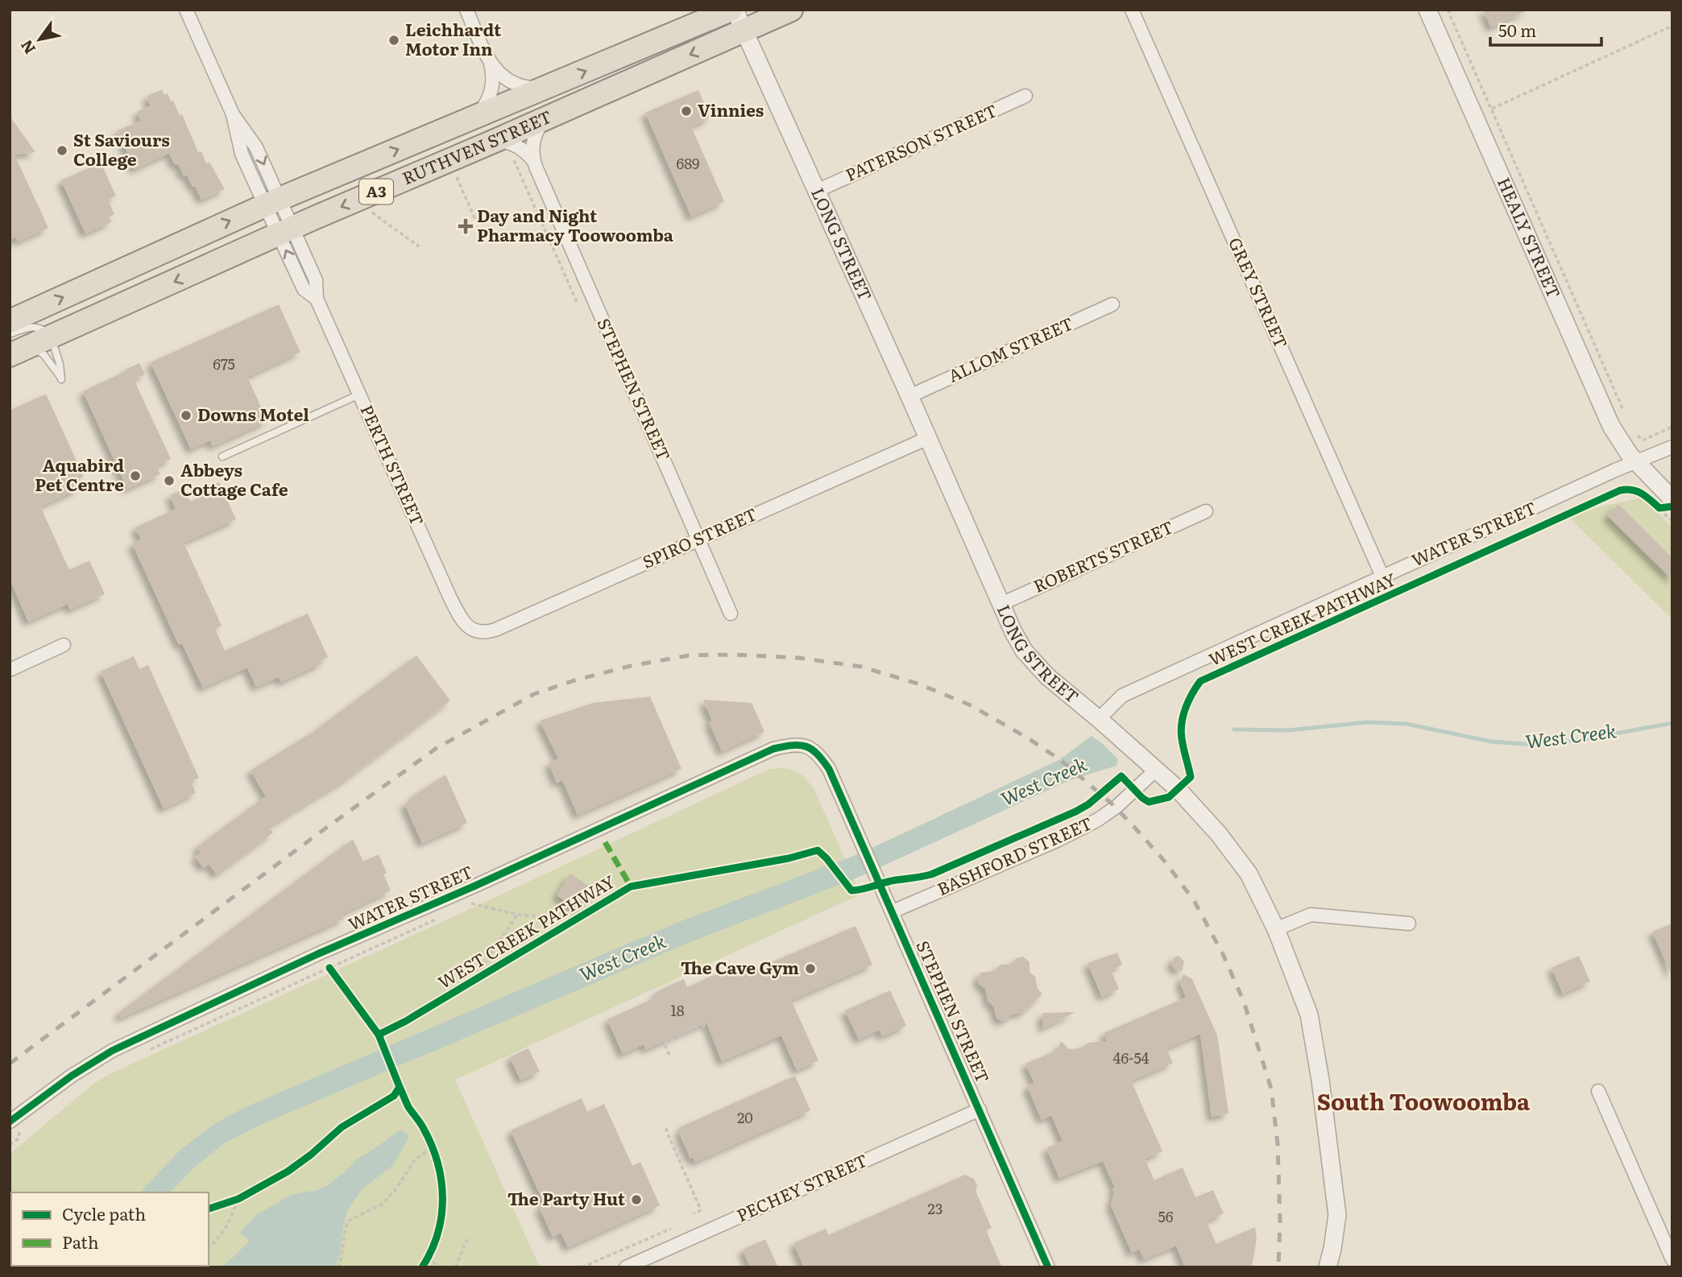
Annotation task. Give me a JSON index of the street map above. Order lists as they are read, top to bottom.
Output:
{
  "streets": {
    "highway": ["RUTHVEN STREET", "A3"],
    "street": [
      "PATERSON STREET",
      "HEALY STREET",
      "LONG STREET",
      "GREY STREET",
      "ALLOM STREET",
      "STEPHEN STREET",
      "PERTH STREET",
      "WATER STREET",
      "SPIRO STREET",
      "ROBERTS STREET",
      "BASHFORD STREET",
      "PECHEY STREET"
    ],
    "cycle path": ["WEST CREEK PATHWAY"]
  },
  "crossings": [
    ["PATERSON STREET", "LONG STREET"],
    ["RUTHVEN STREET", "LONG STREET"],
    ["RUTHVEN STREET", "STEPHEN STREET"],
    ["RUTHVEN STREET", "PERTH STREET"],
    ["HEALY STREET", "WATER STREET"],
    ["LONG STREET", "ALLOM STREET"],
    ["LONG STREET", "WATER STREET"],
    ["LONG STREET", "SPIRO STREET"],
    ["LONG STREET", "ROBERTS STREET"],
    ["LONG STREET", "BASHFORD STREET"],
    ["GREY STREET", "WATER STREET"],
    ["STEPHEN STREET", "WATER STREET"],
    ["STEPHEN STREET", "SPIRO STREET"],
    ["STEPHEN STREET", "BASHFORD STREET"],
    ["STEPHEN STREET", "PECHEY STREET"],
    ["PERTH STREET", "SPIRO STREET"]
  ],
  "districts": ["South Toowoomba"],
  "water": ["West Creek"],
  "places": {
    "other": [
      "Leichhardt Motor Inn",
      "Vinnies",
      "St Saviours College",
      "Downs Motel",
      "Aquabird Pet Centre",
      "Abbeys Cottage Cafe",
      "The Cave Gym",
      "The Party Hut"
    ],
    "health": ["Day and Night Pharmacy Toowoomba"]
  },
  "house_numbers": [
    "689",
    "675",
    "18",
    "46-54",
    "20",
    "23",
    "56"
  ],
  "legend": ["Cycle path", "Path"],
  "scale_bar": "50 m",
  "north": "bottom left"
}
